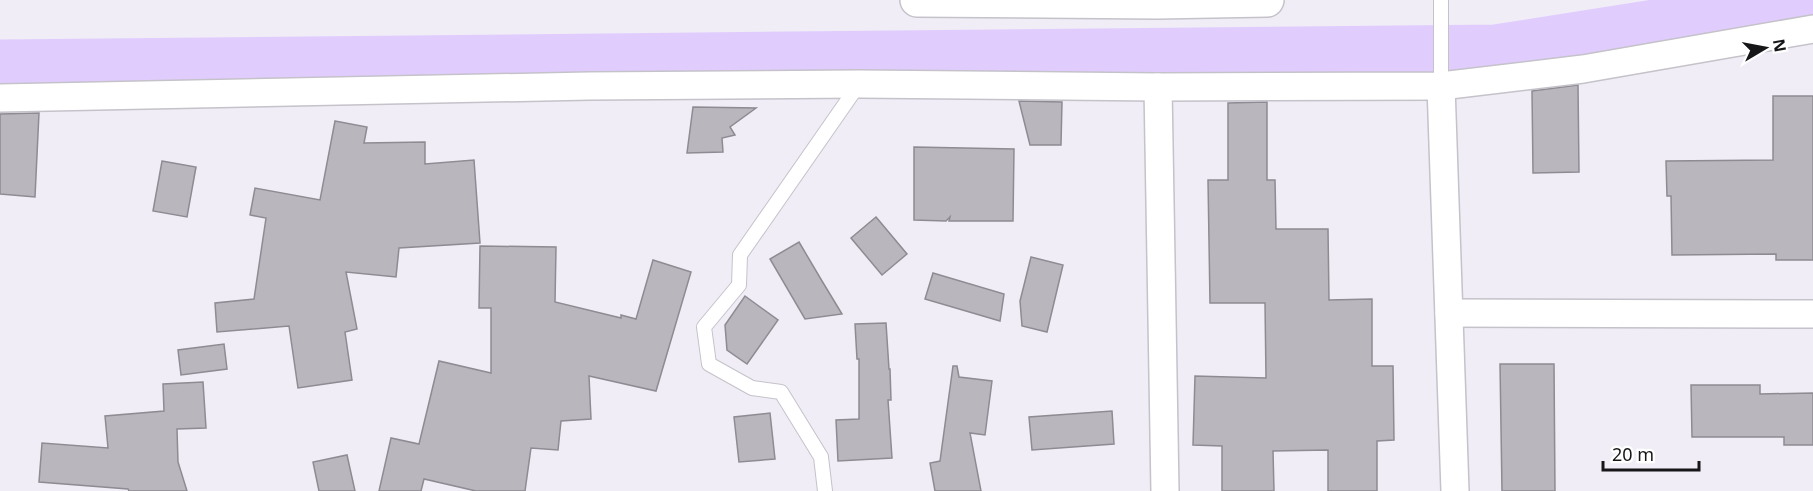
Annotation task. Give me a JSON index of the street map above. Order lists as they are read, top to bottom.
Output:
{
  "scale_bar": "20 m",
  "north": "right"
}
